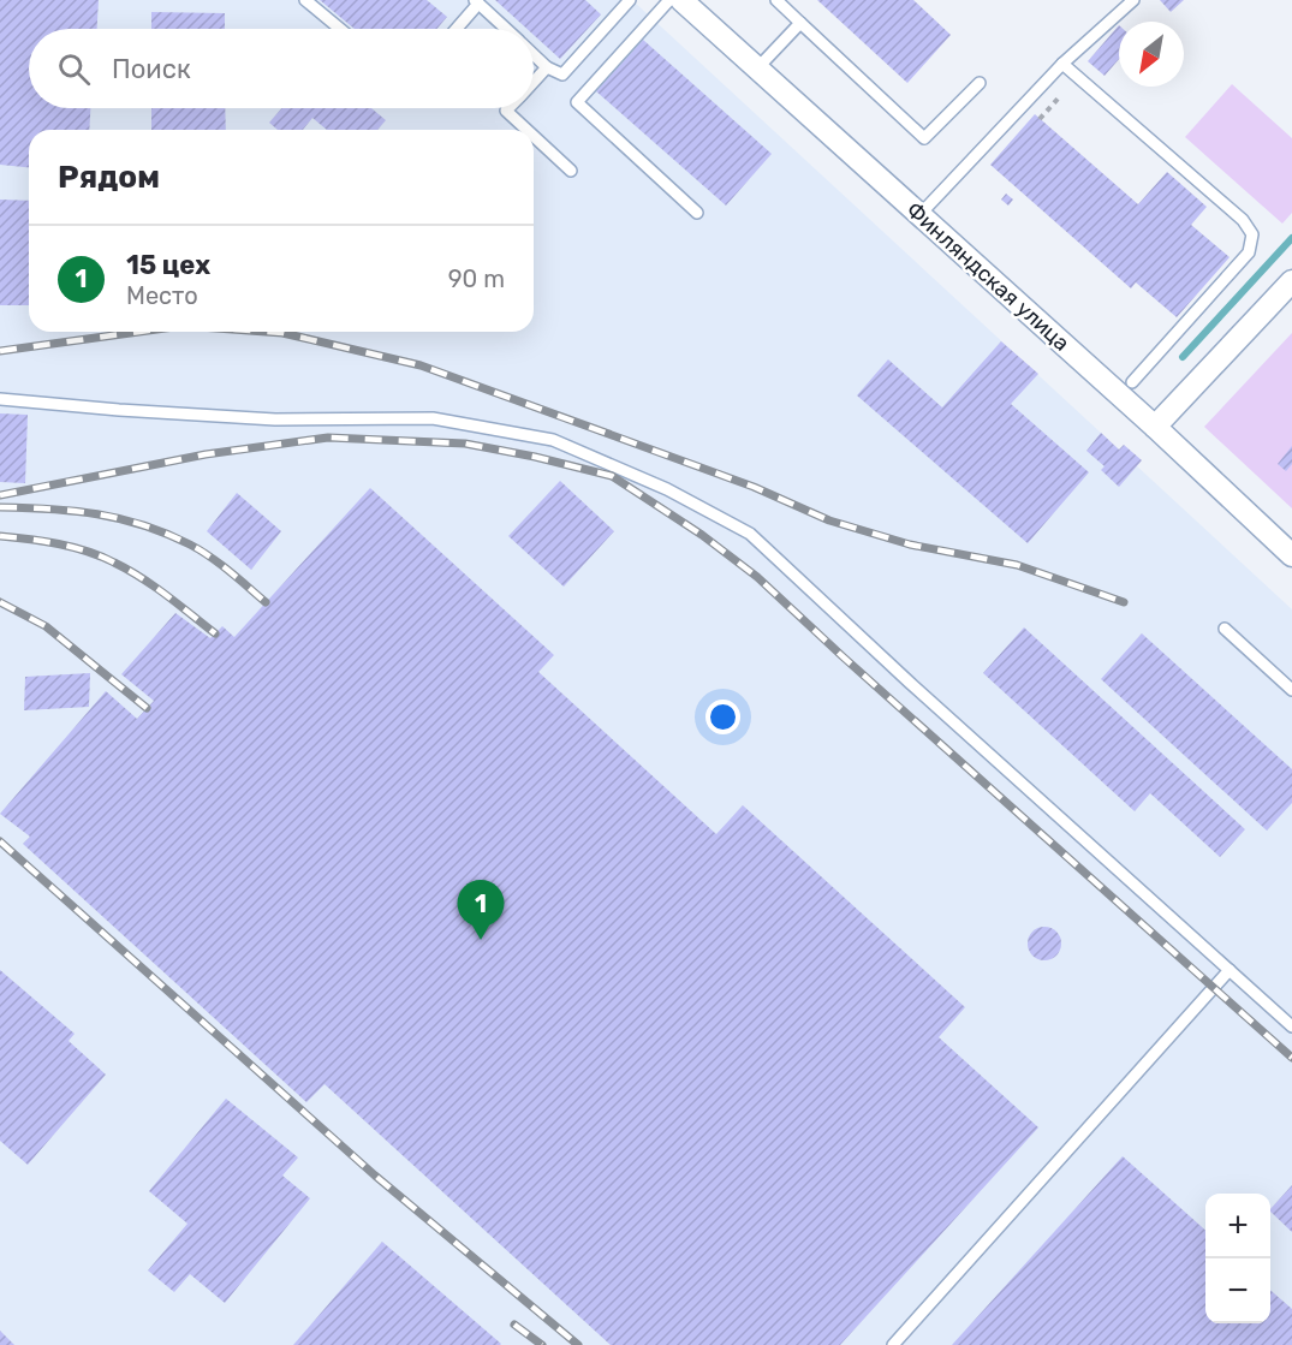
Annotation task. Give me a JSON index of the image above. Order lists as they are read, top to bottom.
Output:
{
  "streets": {
    "street": ["Финляндская улица"]
  },
  "north": "bottom left",
  "page": {
    "search": "Поиск",
    "heading": "Рядом",
    "list": [
      {
        "mark": "1",
        "name": "15 цех",
        "note": "Место",
        "value": "90 m"
      }
    ],
    "pins": "1",
    "map_buttons": ["+", "−"]
  }
}
